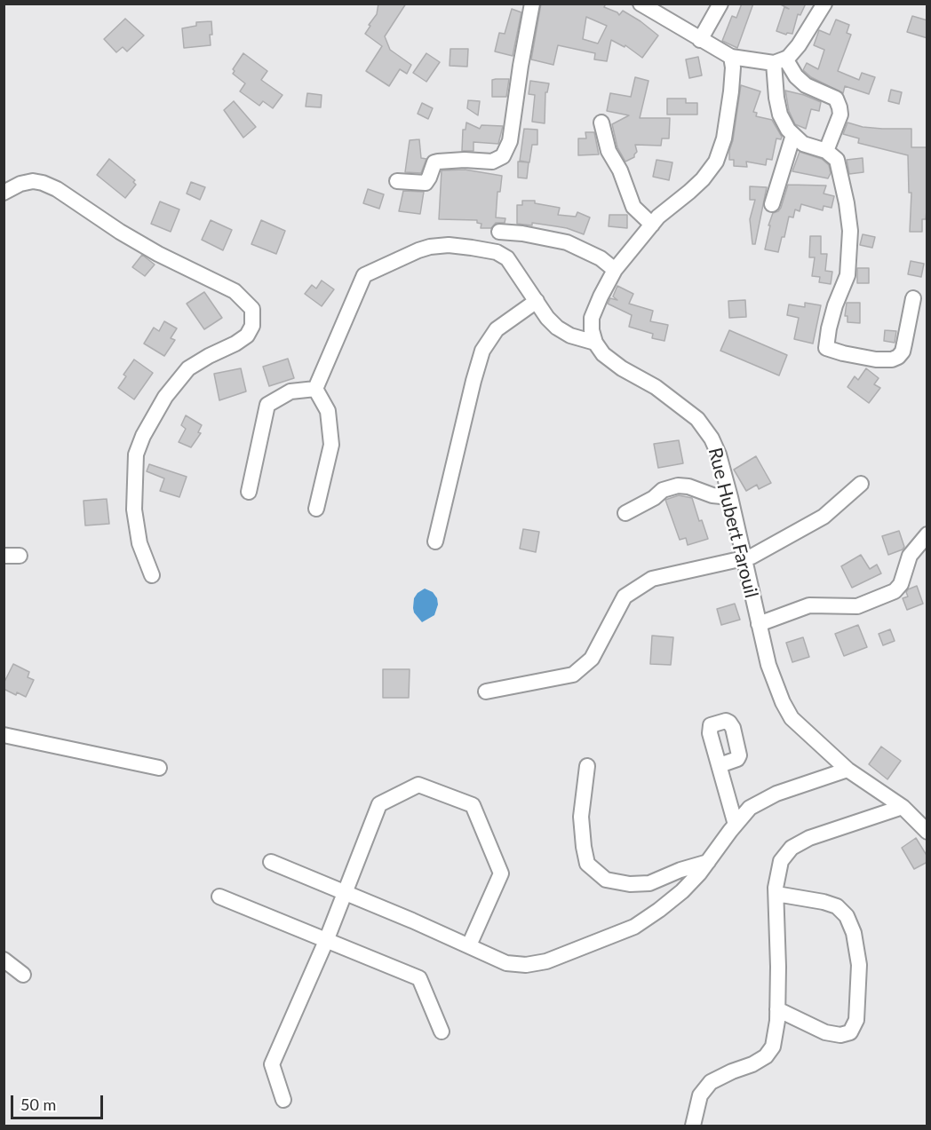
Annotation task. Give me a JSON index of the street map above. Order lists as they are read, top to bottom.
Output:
{
  "streets": {
    "street": ["Rue Hubert Farouil"]
  },
  "scale_bar": "50 m"
}
